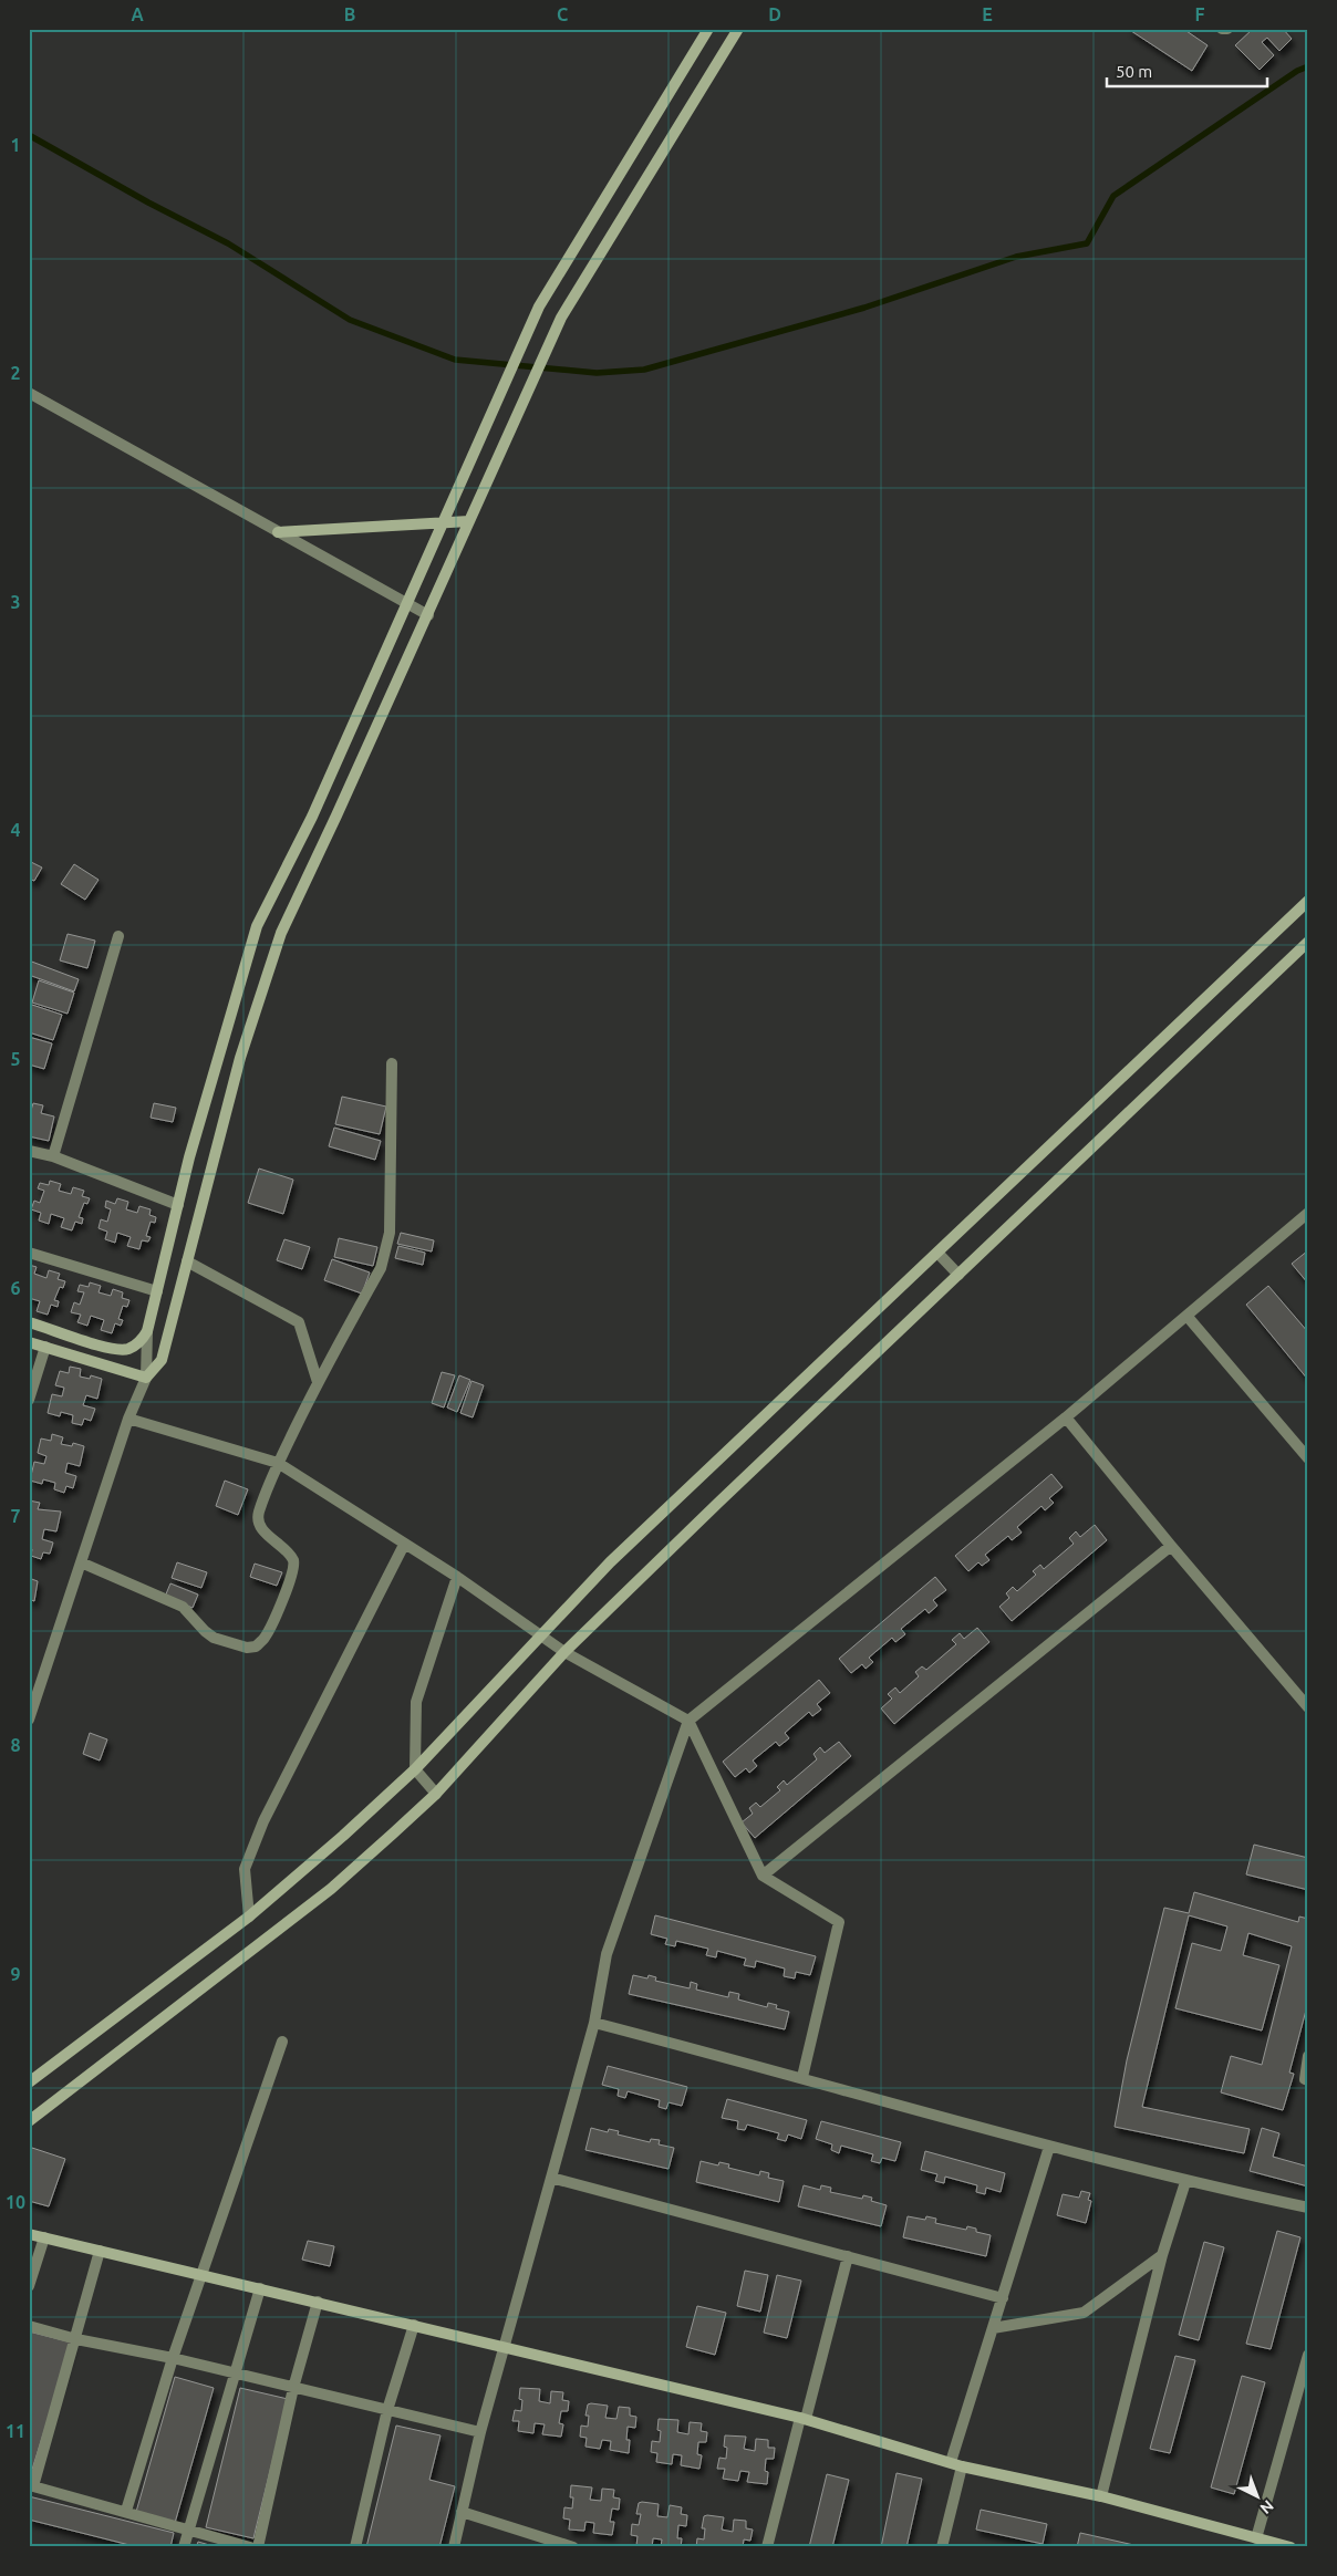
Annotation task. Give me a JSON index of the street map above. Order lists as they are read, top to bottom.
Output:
{
  "scale_bar": "50 m",
  "north": "bottom right",
  "grid": {
    "columns": [
      "A",
      "B",
      "C",
      "D",
      "E",
      "F"
    ],
    "rows": [
      "1",
      "2",
      "3",
      "4",
      "5",
      "6",
      "7",
      "8",
      "9",
      "10",
      "11"
    ]
  }
}
